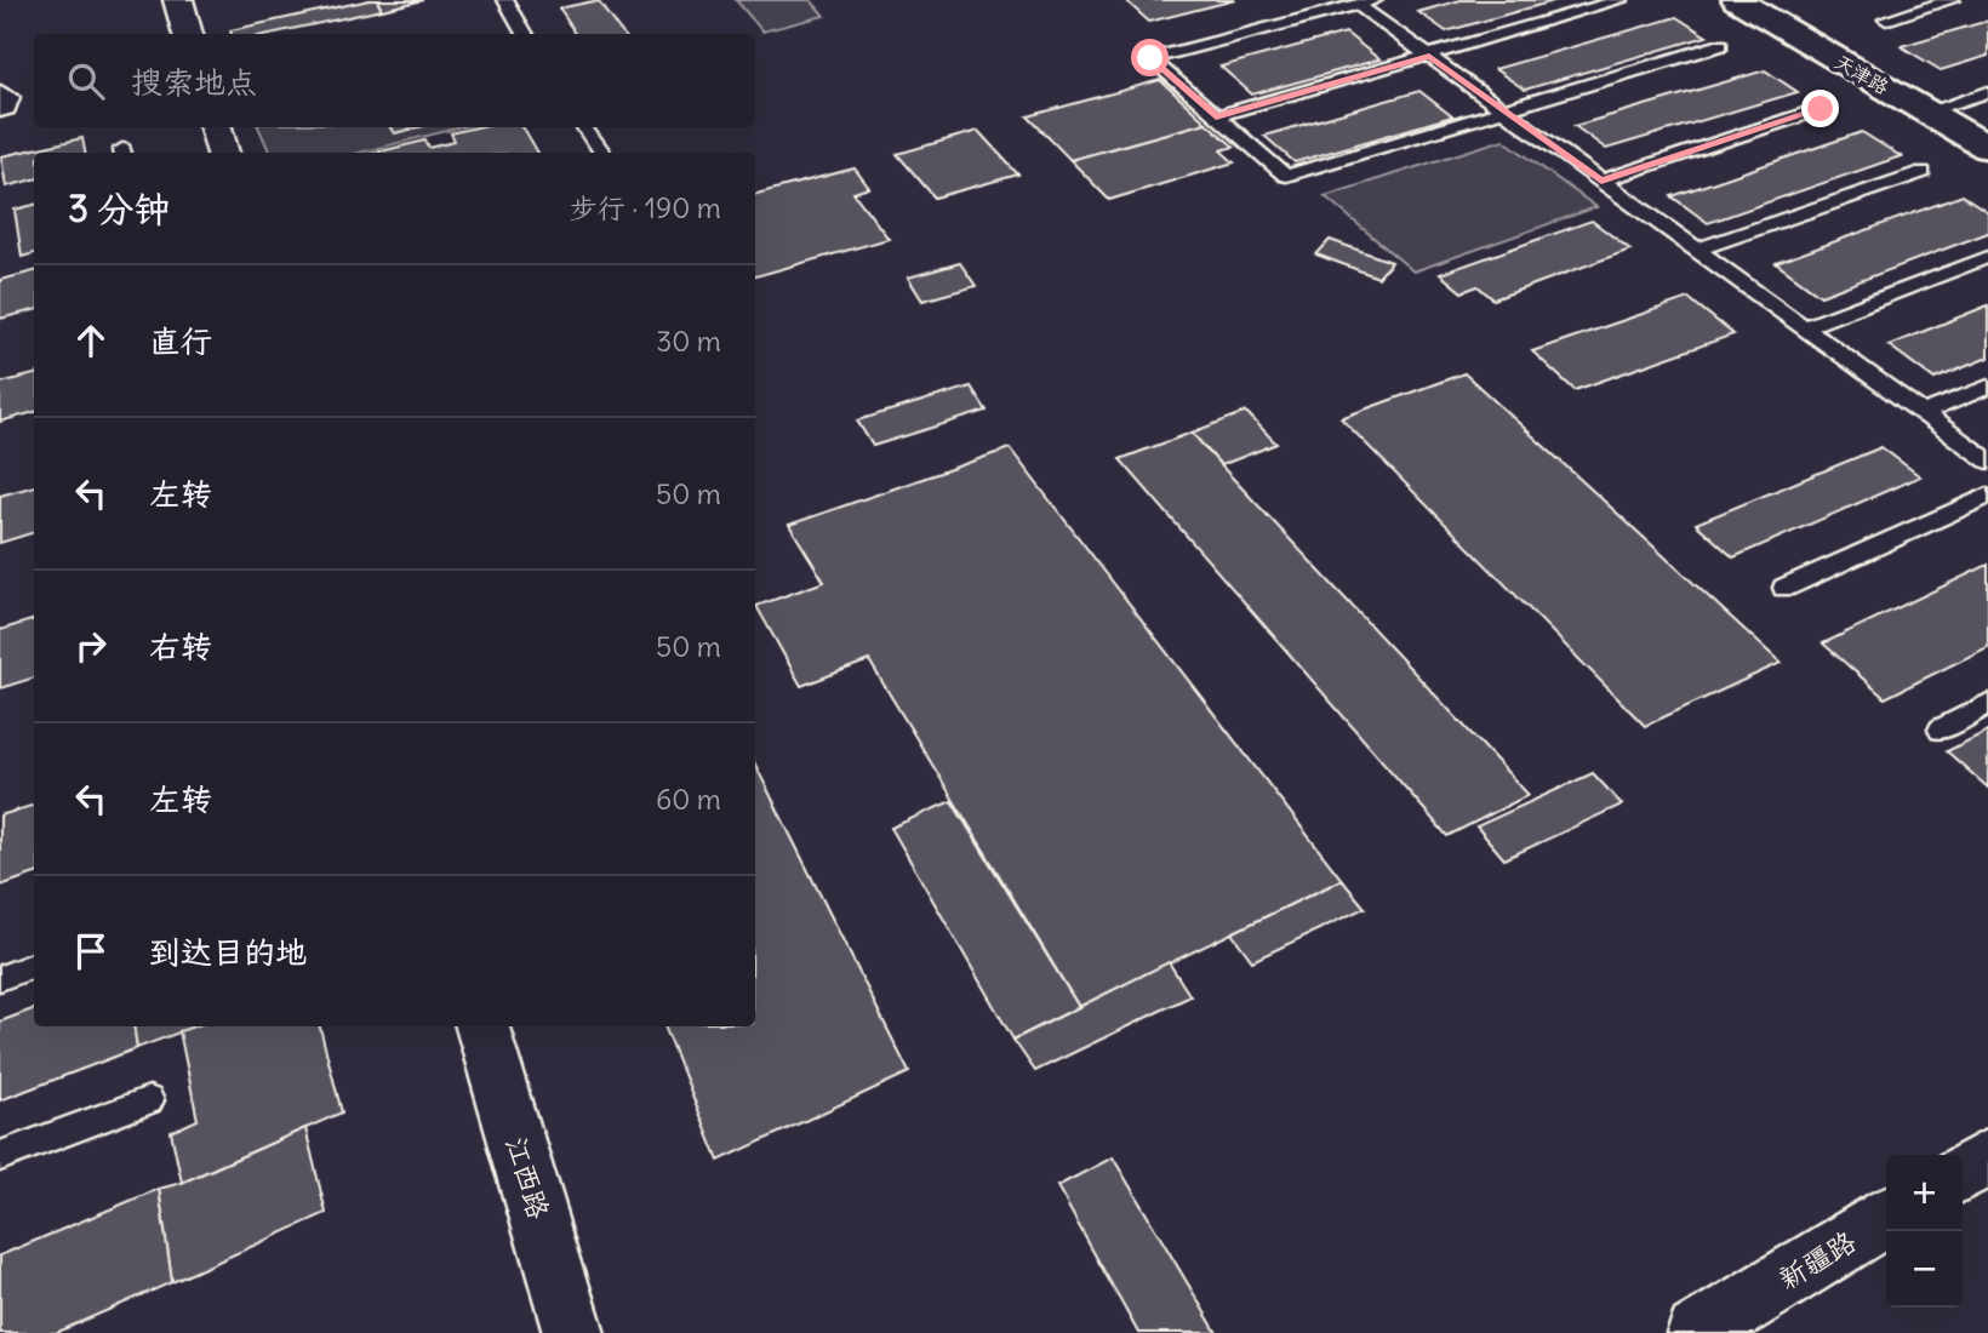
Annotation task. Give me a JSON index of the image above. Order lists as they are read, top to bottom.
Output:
{
  "streets": {
    "main road": ["天津路"],
    "street": ["江西路", "新疆路"]
  },
  "page": {
    "search": "搜索地点",
    "heading": ["3 分钟", "步行 · 190 m"],
    "list": [
      ["直行", "30 m"],
      ["左转", "50 m"],
      ["右转", "50 m"],
      ["左转", "60 m"],
      "到达目的地"
    ],
    "map_buttons": ["+", "−"]
  }
}
